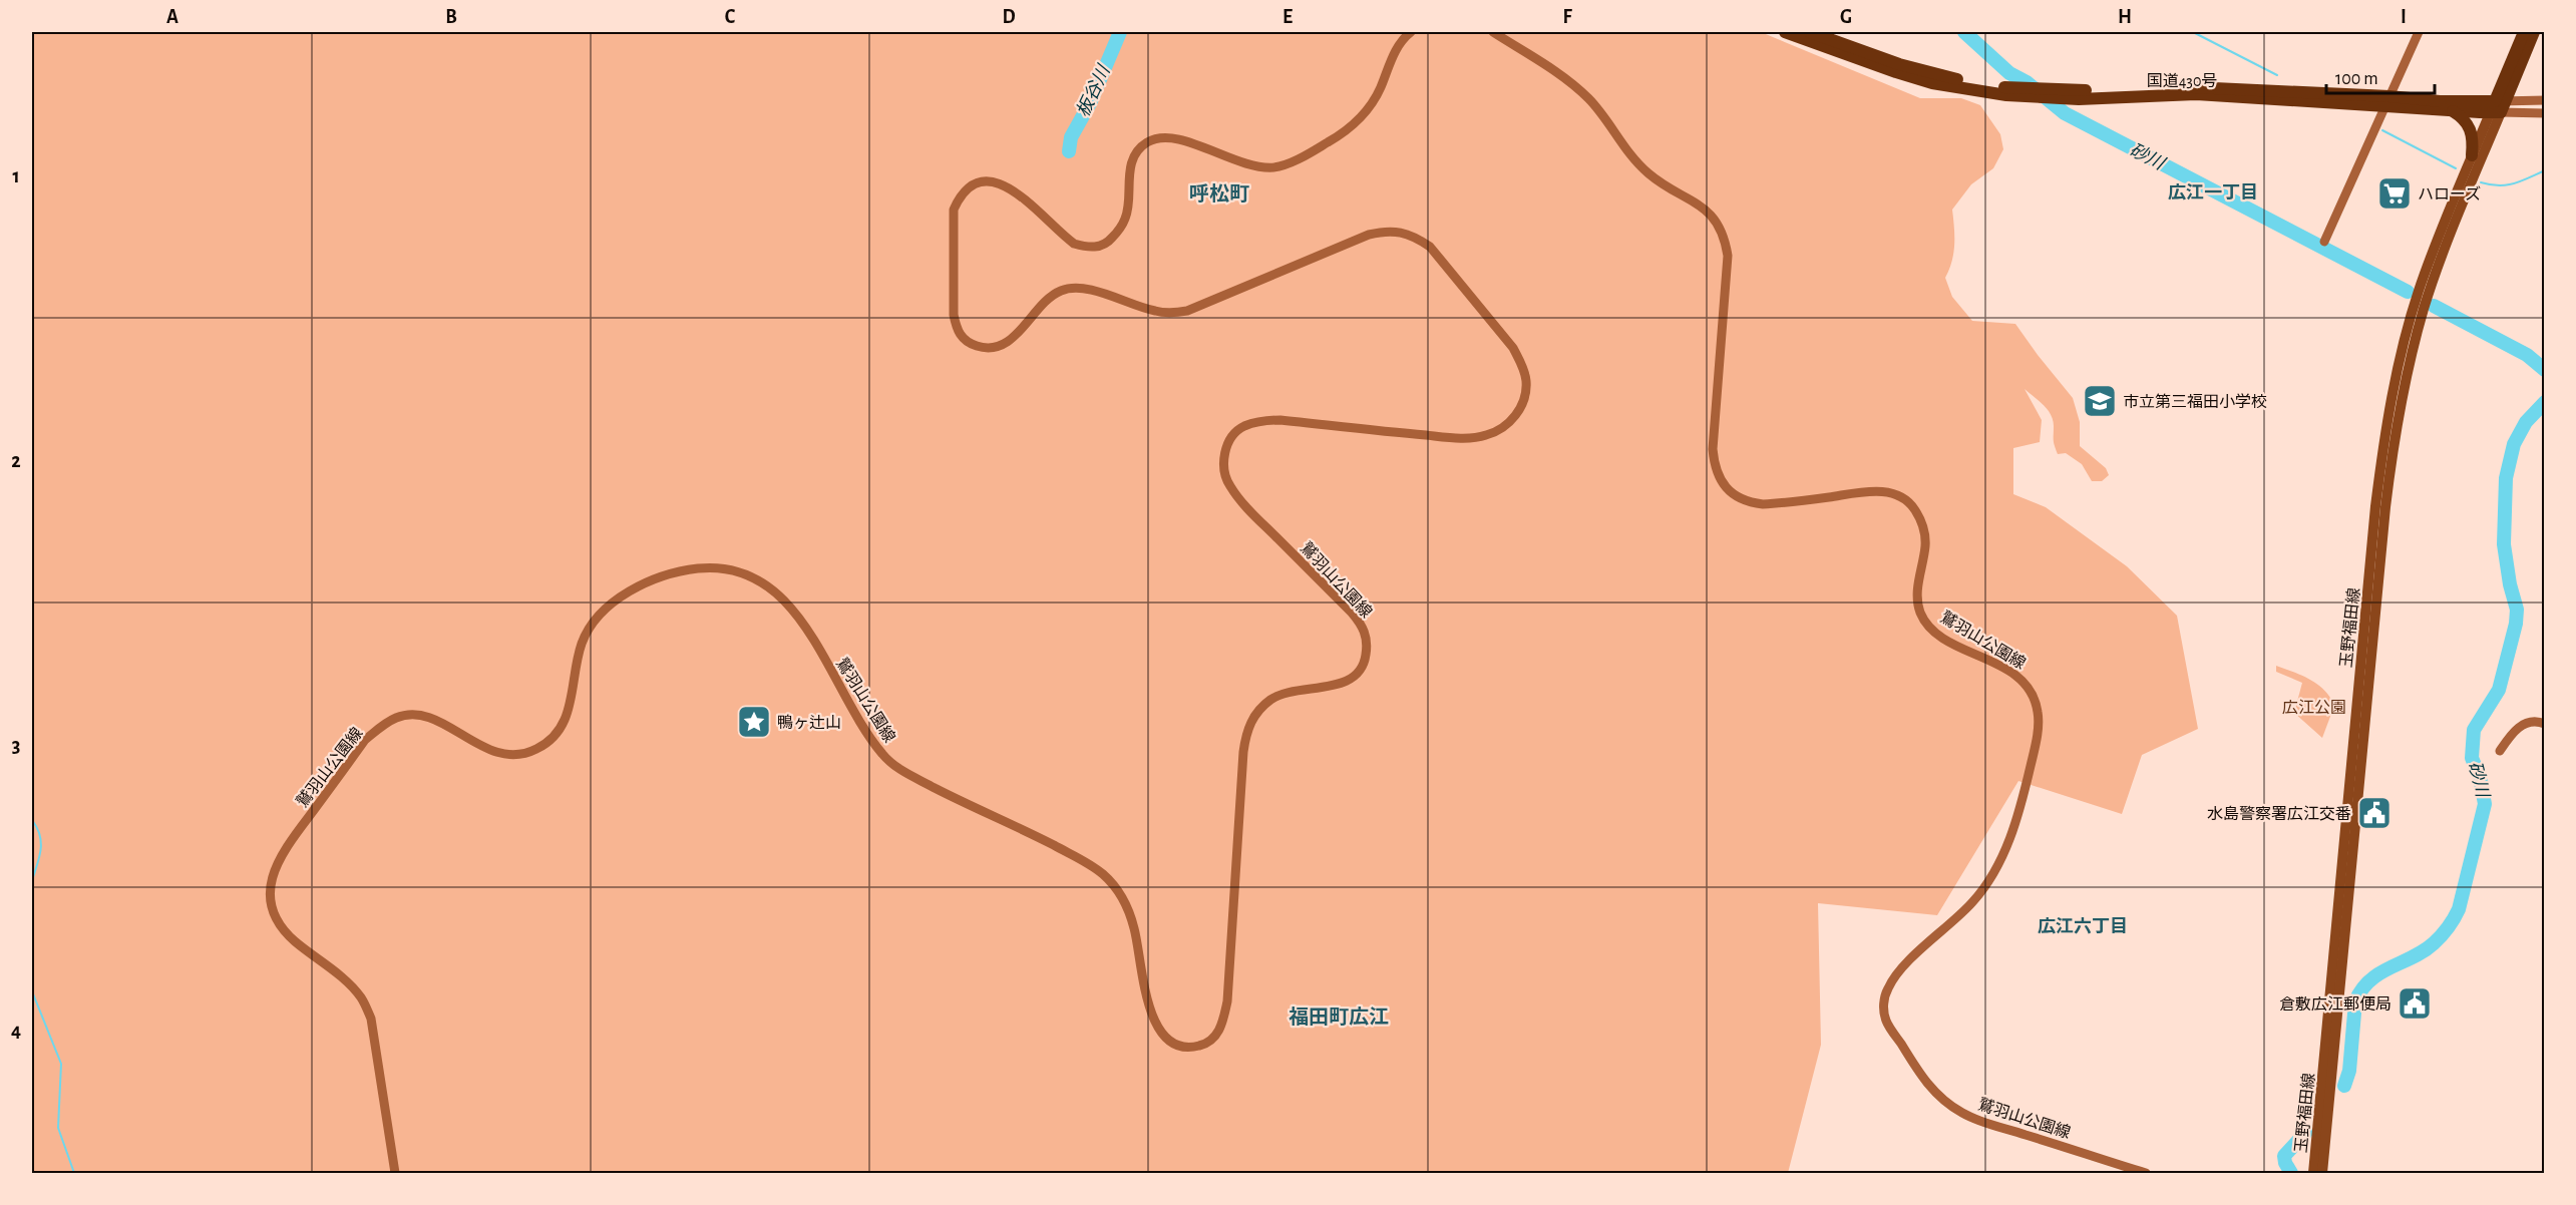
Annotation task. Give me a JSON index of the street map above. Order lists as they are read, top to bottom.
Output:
{
  "streets": {
    "highway": ["国道430号"],
    "main road": ["鷲羽山公園線", "玉野福田線"]
  },
  "crossings": [
    ["国道430号", "玉野福田線"]
  ],
  "districts": [
    "広江一丁目",
    "呼松町",
    "広江六丁目",
    "福田町広江"
  ],
  "water": ["板谷川", "砂川"],
  "parks": ["広江公園"],
  "places": {
    "supermarket": ["ハローズ"],
    "school or university": ["市立第三福田小学校"],
    "place": ["鴨ヶ辻山"],
    "public building": ["水島警察署広江交番", "倉敷広江郵便局"]
  },
  "scale_bar": "100 m",
  "grid": {
    "columns": [
      "A",
      "B",
      "C",
      "D",
      "E",
      "F",
      "G",
      "H",
      "I"
    ],
    "rows": [
      "1",
      "2",
      "3",
      "4"
    ]
  }
}
